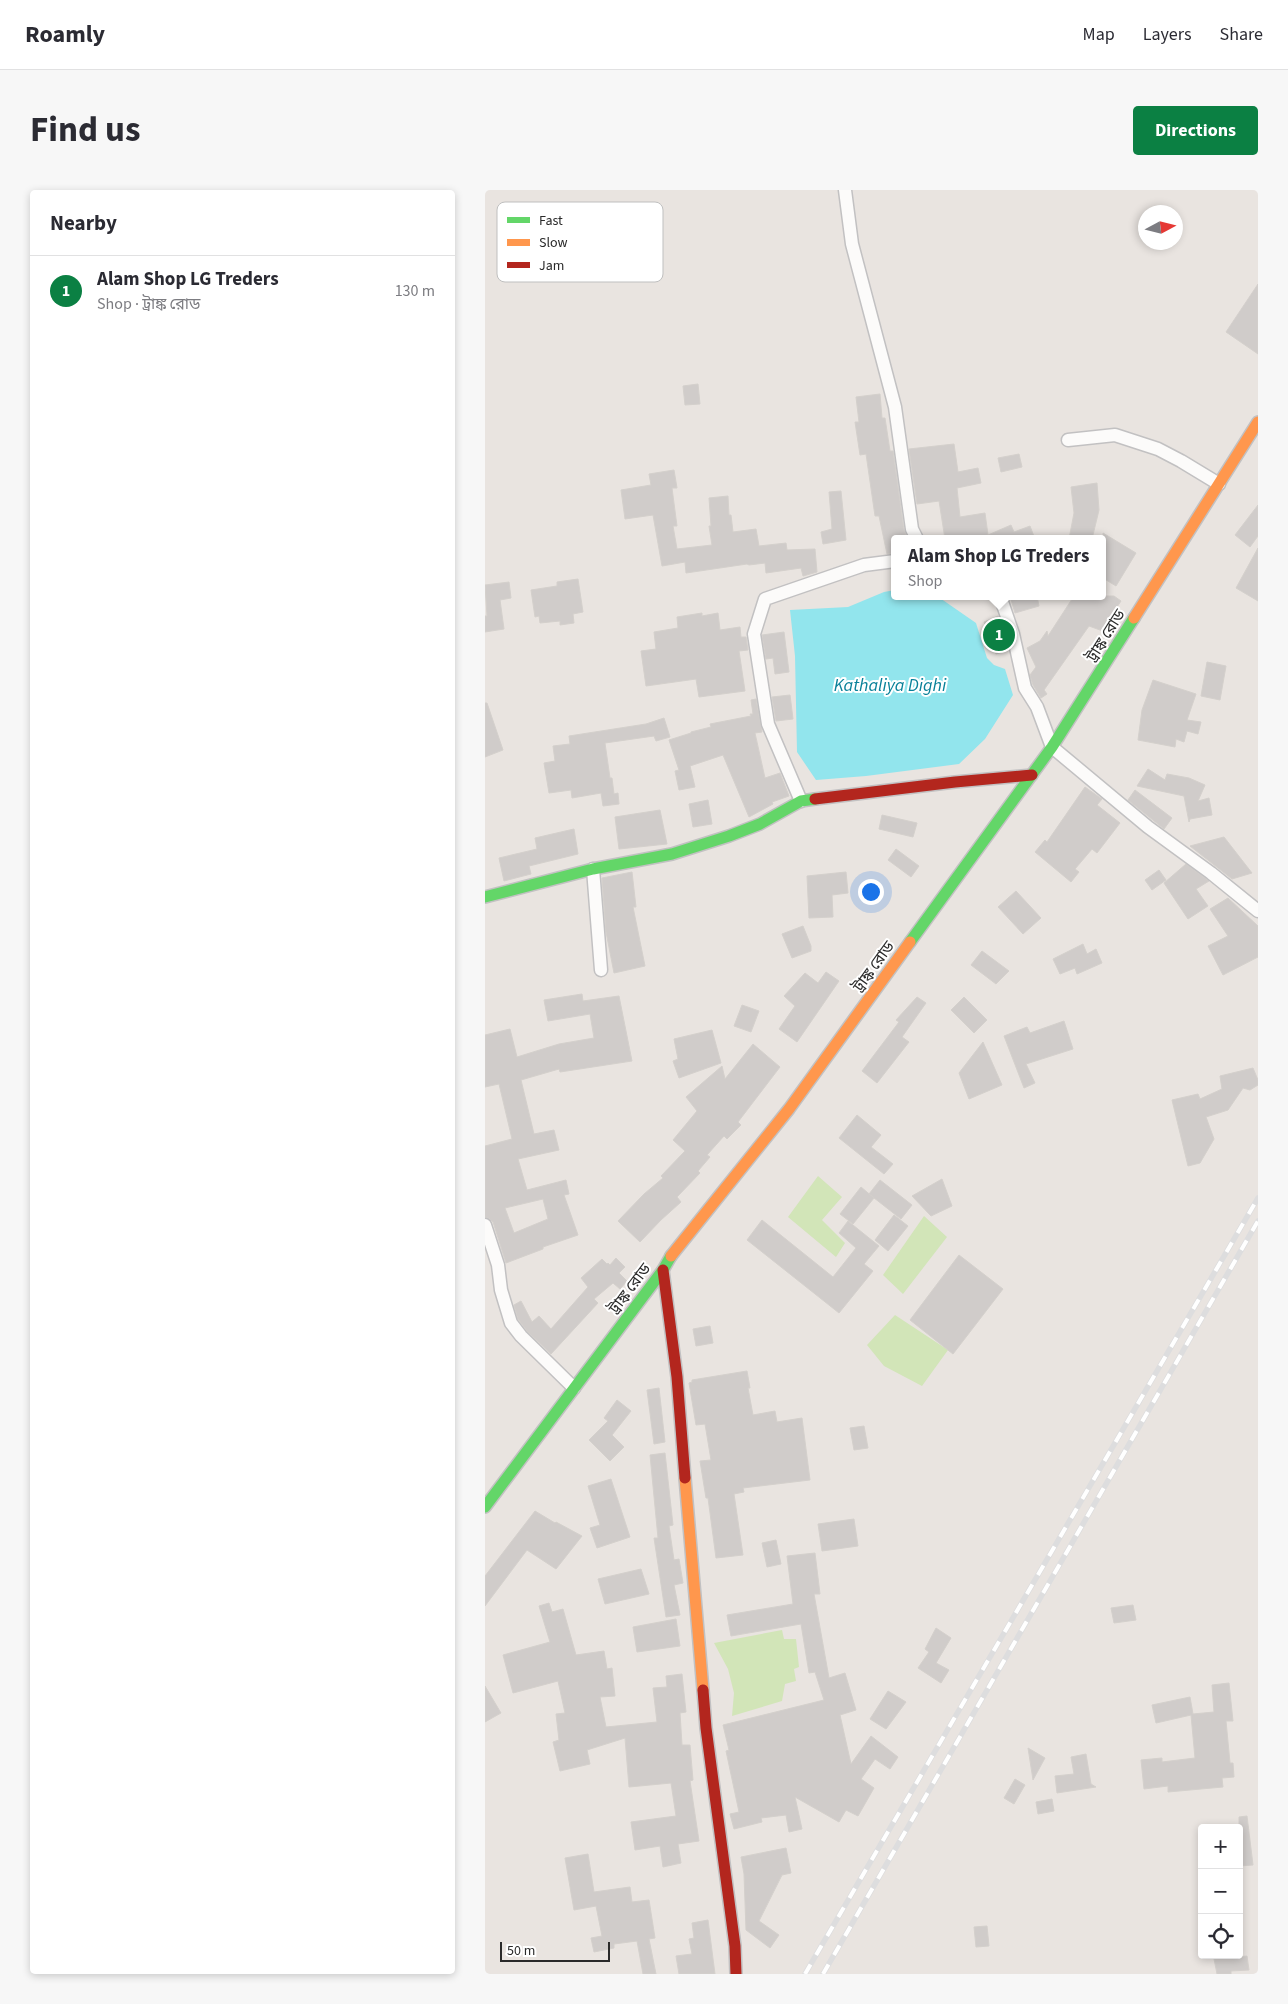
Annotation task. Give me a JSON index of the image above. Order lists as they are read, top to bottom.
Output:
{
  "streets": {
    "main road": ["ট্রাঙ্ক রোড"]
  },
  "water": ["Kathaliya Dighi"],
  "legend": ["Fast", "Slow", "Jam"],
  "scale_bar": "50 m",
  "north": "right",
  "page": {
    "header": "Roamly",
    "nav": ["Map", "Layers", "Share"],
    "title": "Find us",
    "buttons": "Directions",
    "heading": "Nearby",
    "list": [
      {
        "mark": "1",
        "name": "Alam Shop LG Treders",
        "note": "Shop · ট্রাঙ্ক রোড",
        "value": "130 m"
      }
    ],
    "popup": ["Alam Shop LG Treders", "Shop"],
    "pins": "1",
    "map_buttons": ["+", "−"],
    "scale": "50 m"
  }
}
